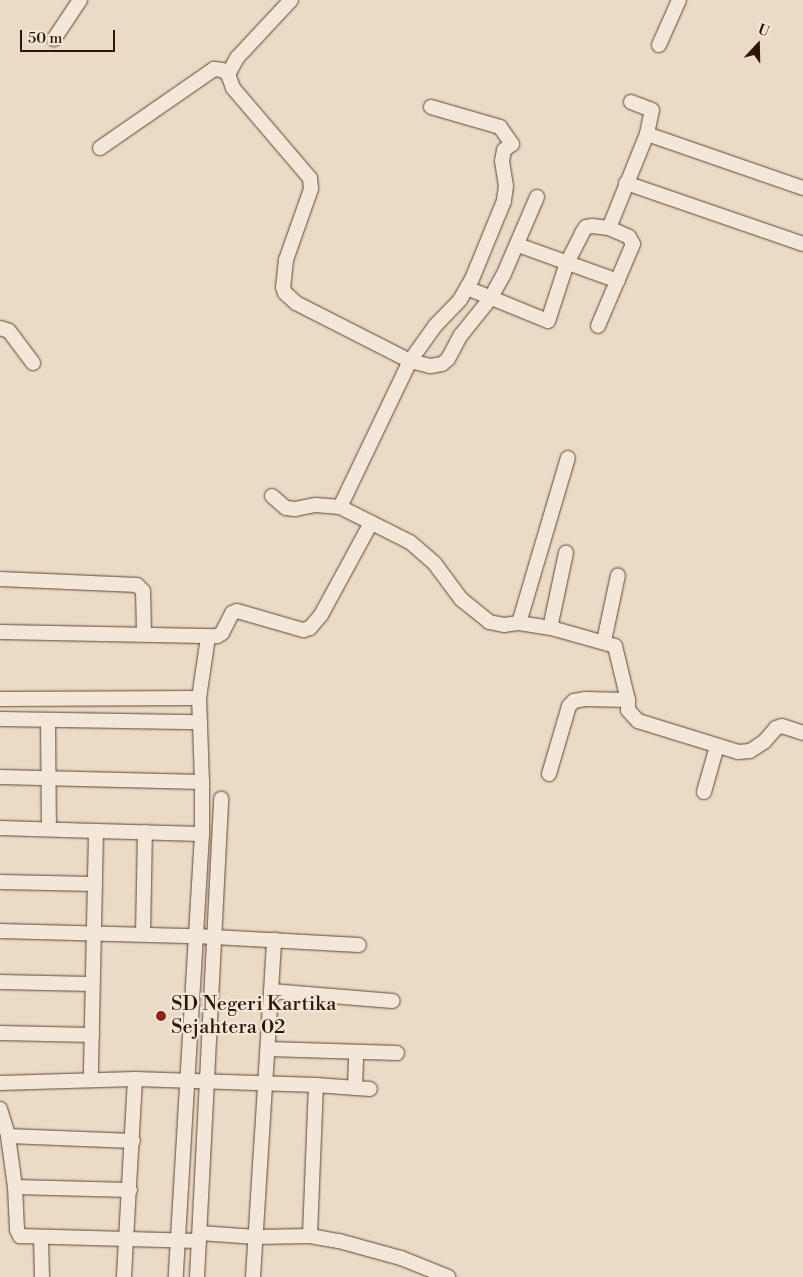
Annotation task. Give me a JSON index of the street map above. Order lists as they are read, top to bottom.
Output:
{
  "places": ["SD Negeri Kartika Sejahtera 02"],
  "scale_bar": "50 m",
  "north": "top"
}
